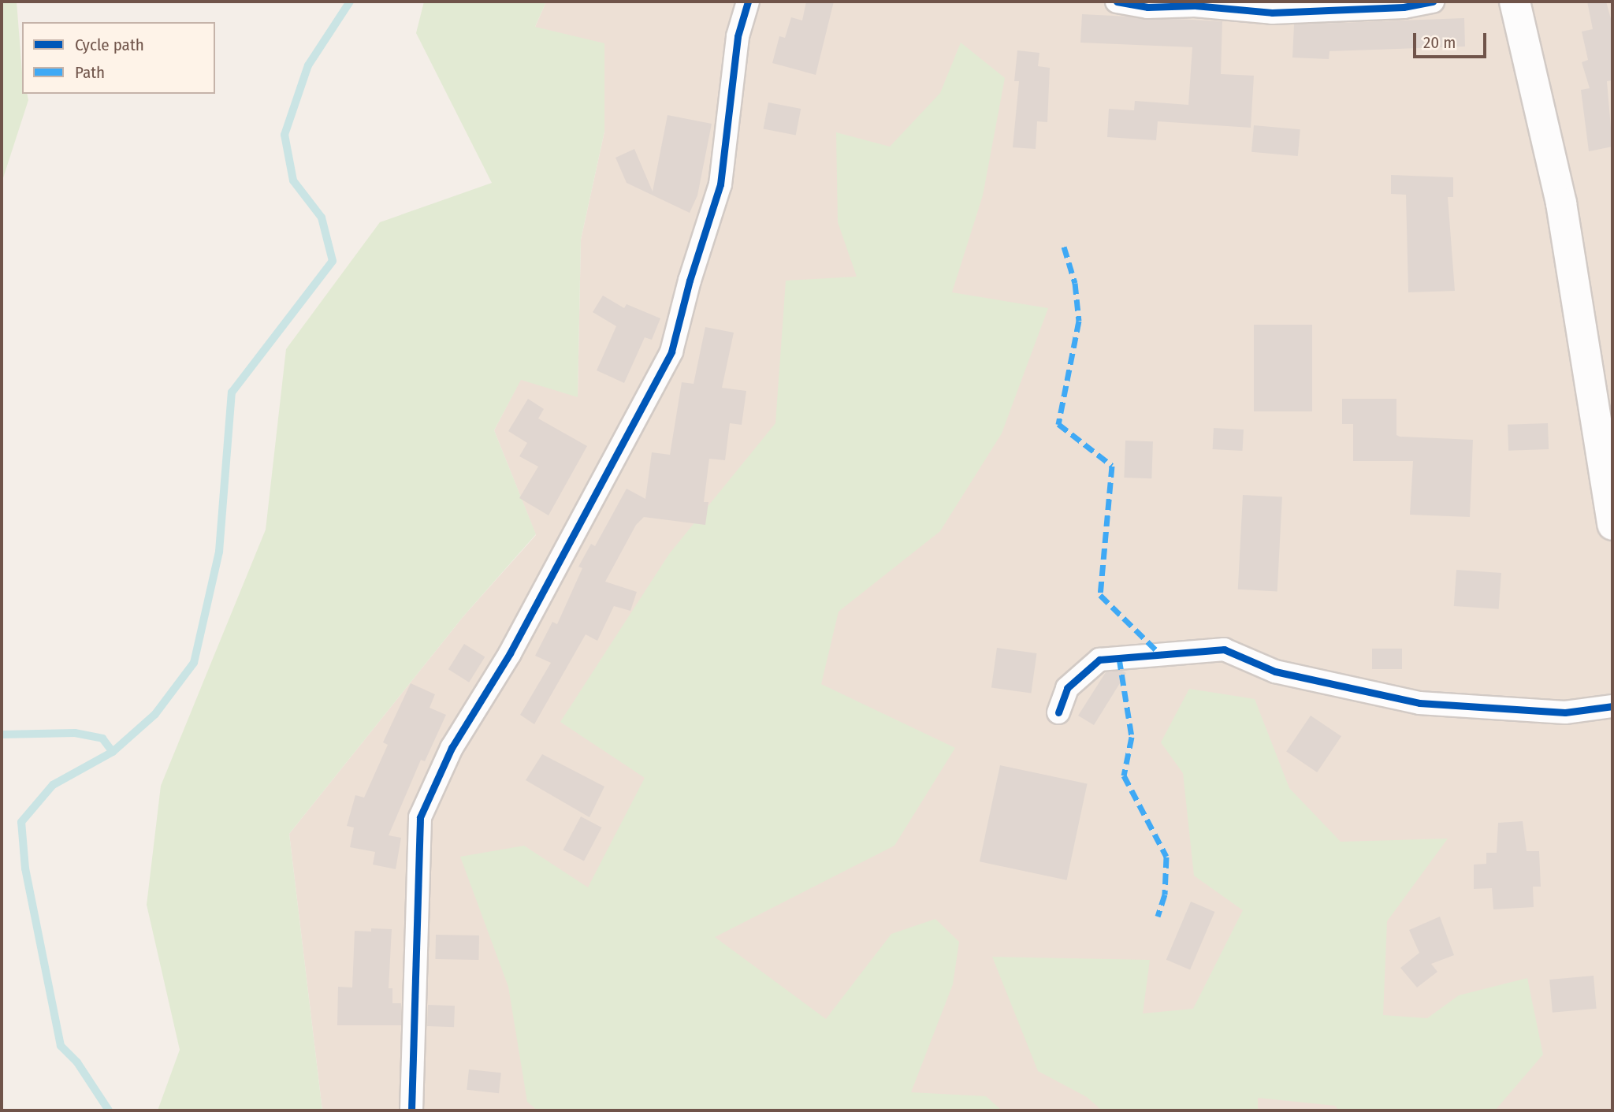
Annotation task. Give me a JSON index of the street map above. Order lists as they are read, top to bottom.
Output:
{
  "legend": ["Cycle path", "Path"],
  "scale_bar": "20 m"
}
